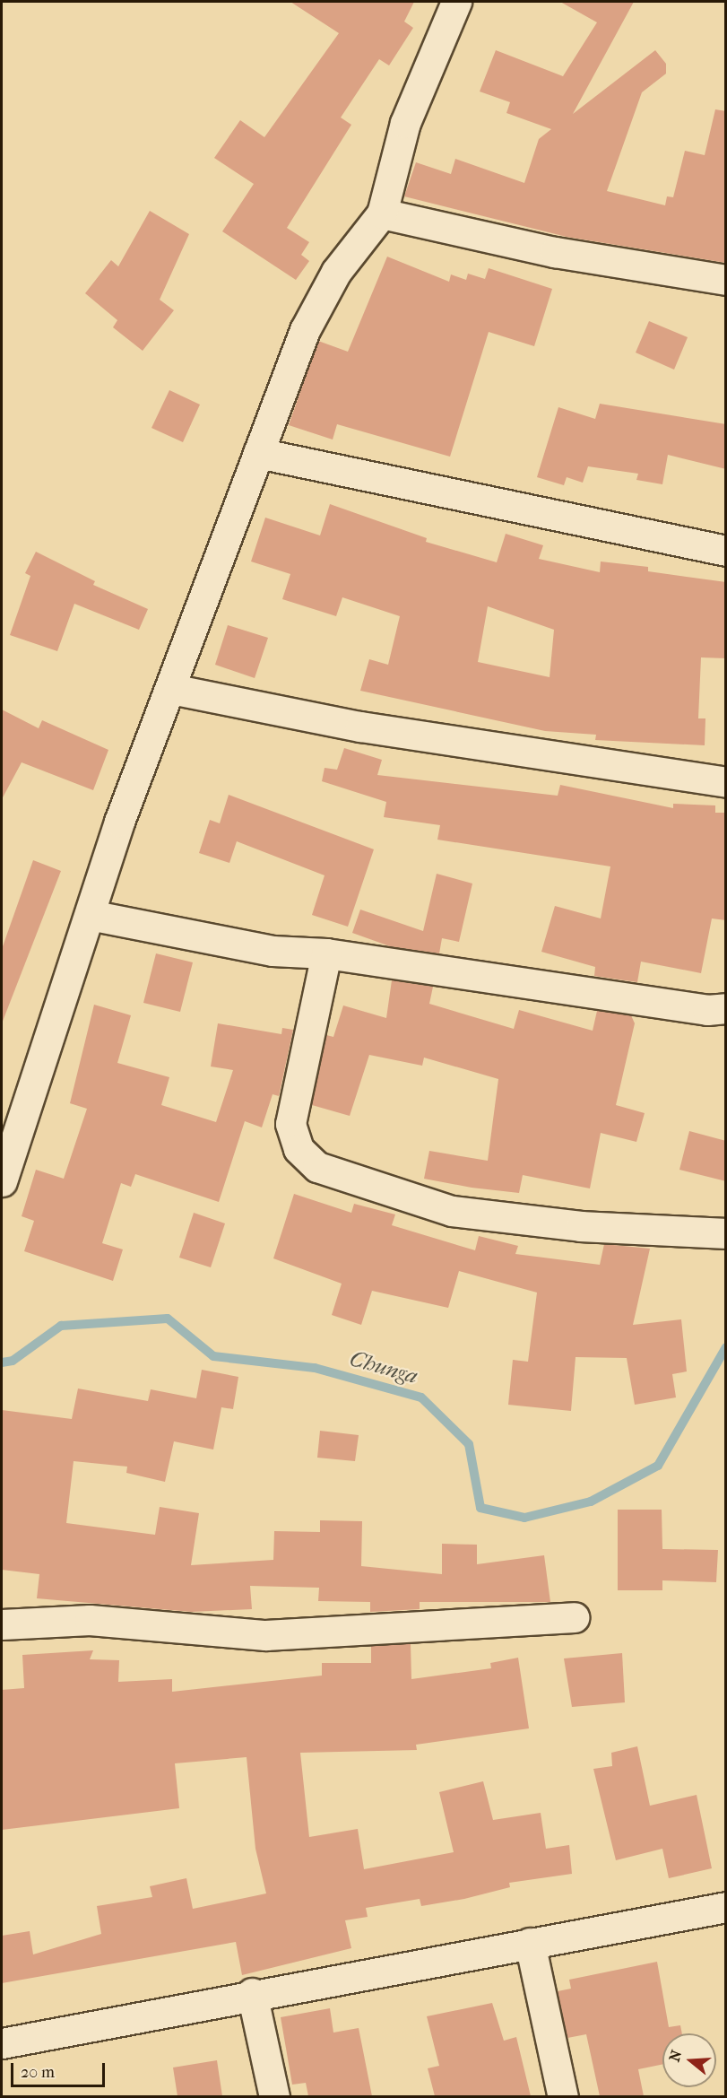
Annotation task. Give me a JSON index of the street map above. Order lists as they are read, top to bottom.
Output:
{
  "water": ["Chunga"],
  "scale_bar": "20 m",
  "north": "left"
}
